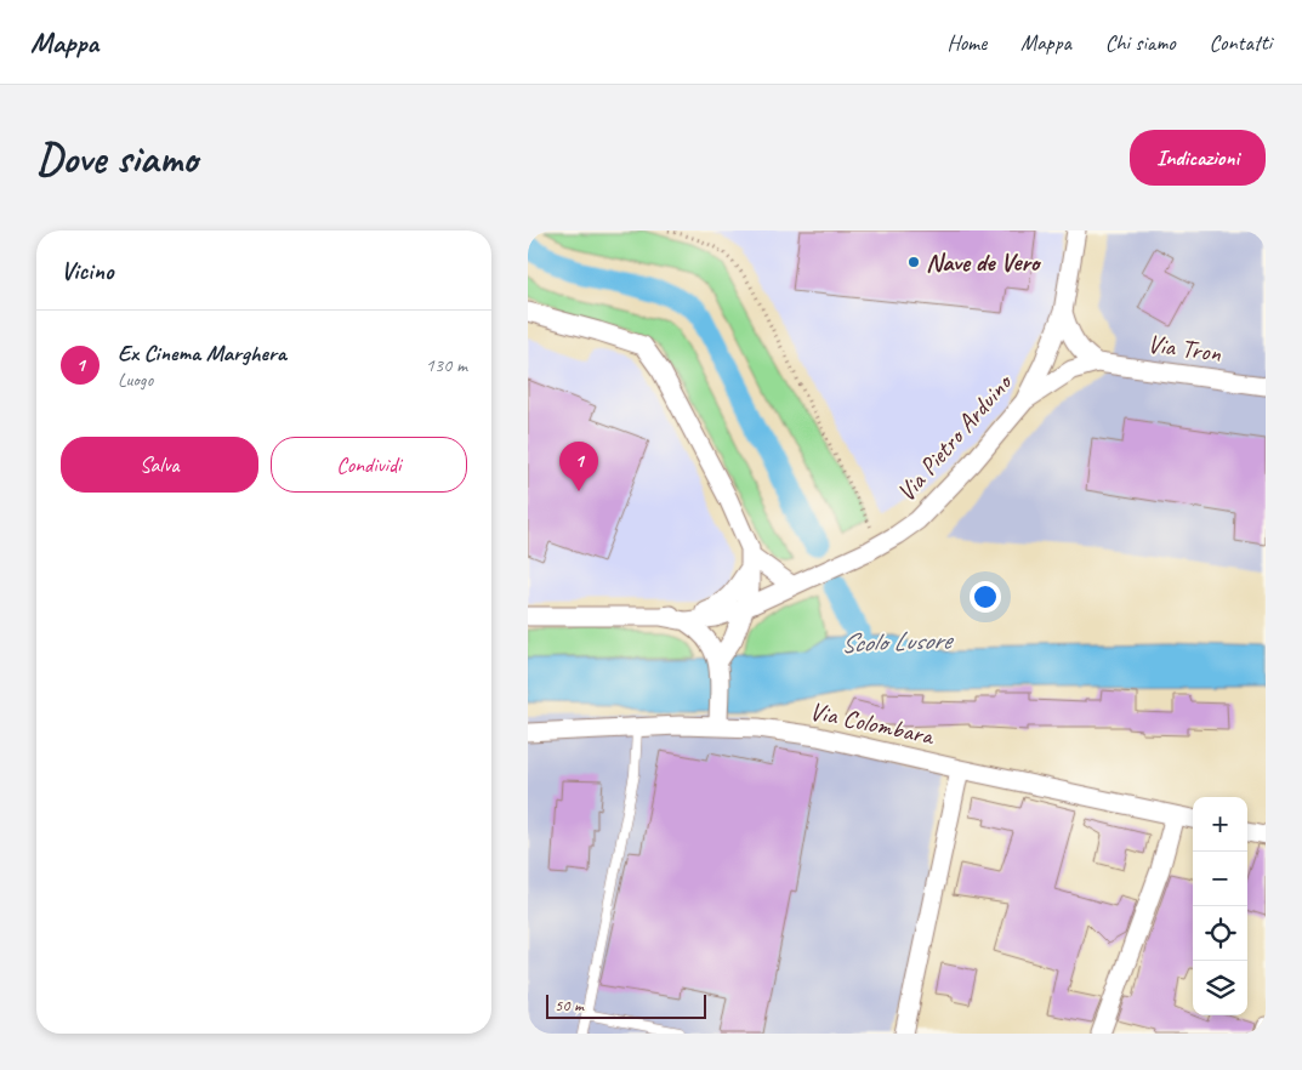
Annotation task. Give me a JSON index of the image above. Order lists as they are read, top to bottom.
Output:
{
  "streets": {
    "street": ["Via Tron", "Via Pietro Arduino", "Via Colombara"]
  },
  "crossings": [
    ["Via Tron", "Via Pietro Arduino"]
  ],
  "water": ["Scolo Lusore"],
  "places": ["Nave de Vero"],
  "scale_bar": "50 m",
  "page": {
    "header": "Mappa",
    "nav": [
      "Home",
      "Mappa",
      "Chi siamo",
      "Contatti"
    ],
    "buttons": [
      "Indicazioni",
      ["Salva", "Condividi"]
    ],
    "title": "Dove siamo",
    "heading": "Vicino",
    "list": [
      {
        "mark": "1",
        "name": "Ex Cinema Marghera",
        "note": "Luogo",
        "value": "130 m"
      }
    ],
    "pins": "1",
    "map_buttons": ["+", "−"],
    "scale": "50 m"
  }
}
